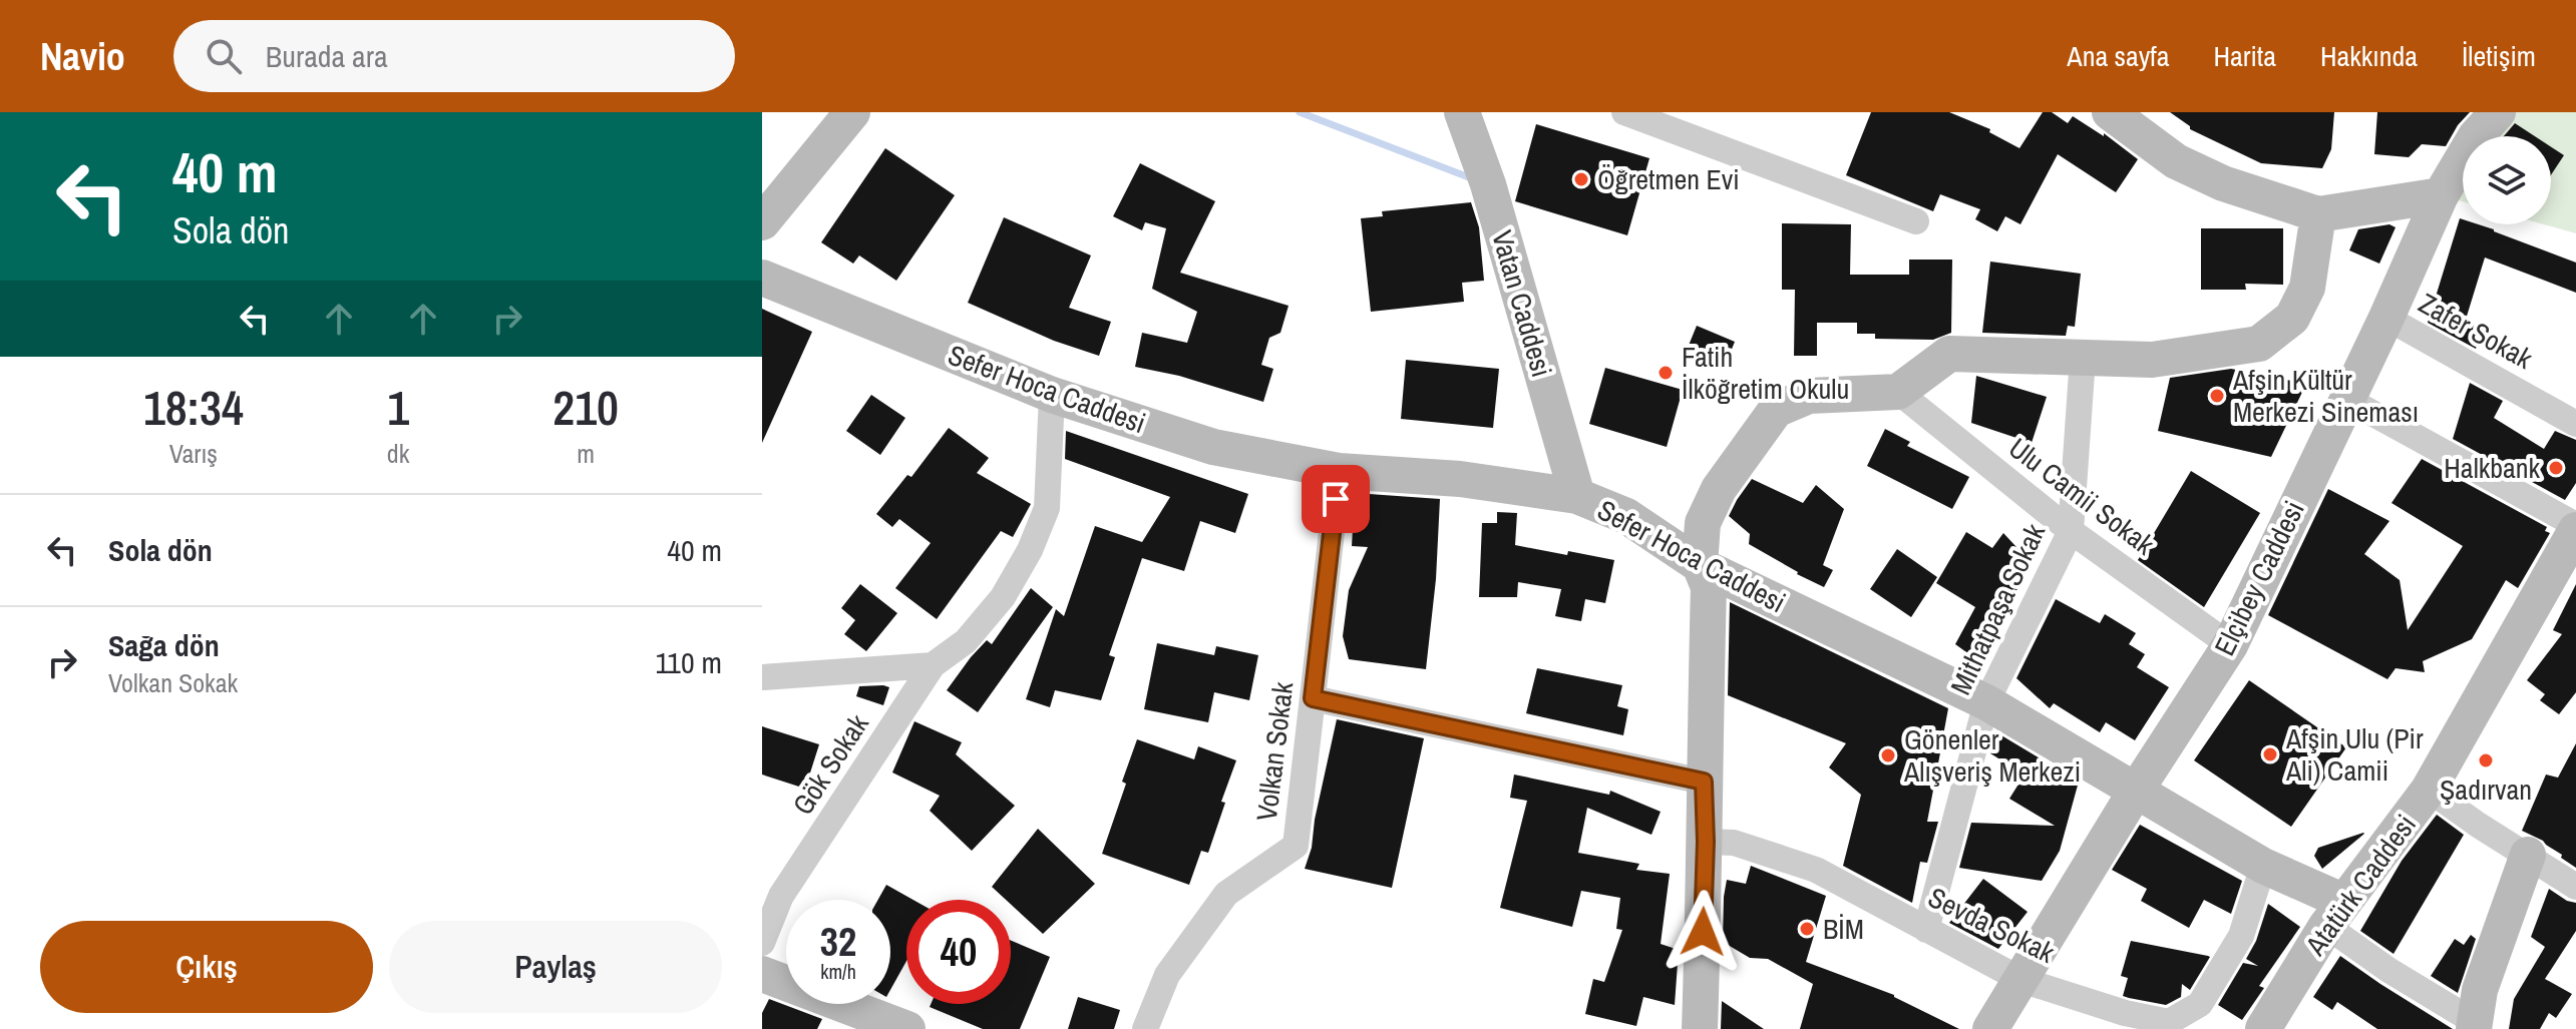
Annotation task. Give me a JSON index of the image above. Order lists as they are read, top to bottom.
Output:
{
  "streets": {
    "street": [
      "Vatan Caddesi",
      "Zafer Sokak",
      "Sefer Hoca Caddesi",
      "Ulu Camii Sokak",
      "Elçibey Caddesi",
      "Mithatpaşa Sokak",
      "Volkan Sokak",
      "Gök Sokak",
      "Atatürk Caddesi",
      "Sevda Sokak"
    ]
  },
  "crossings": [
    ["Vatan Caddesi", "Sefer Hoca Caddesi"],
    ["Zafer Sokak", "Elçibey Caddesi"],
    ["Sefer Hoca Caddesi", "Elçibey Caddesi"],
    ["Sefer Hoca Caddesi", "Mithatpaşa Sokak"],
    ["Sefer Hoca Caddesi", "Volkan Sokak"],
    ["Sefer Hoca Caddesi", "Gök Sokak"],
    ["Sefer Hoca Caddesi", "Atatürk Caddesi"],
    ["Sefer Hoca Caddesi", "Sevda Sokak"],
    ["Ulu Camii Sokak", "Elçibey Caddesi"],
    ["Ulu Camii Sokak", "Mithatpaşa Sokak"],
    ["Elçibey Caddesi", "Sevda Sokak"],
    ["Mithatpaşa Sokak", "Sevda Sokak"]
  ],
  "places": [
    "Öğretmen Evi",
    "Fatih İlköğretim Okulu",
    "Afşin Kültür Merkezi Sineması",
    "Halkbank",
    "Afşin Ulu (Pir Ali) Camii",
    "Gönenler Alışveriş Merkezi",
    "Şadırvan",
    "BİM"
  ],
  "page": {
    "header": "Navio",
    "search": "Burada ara",
    "nav": [
      "Ana sayfa",
      "Harita",
      "Hakkında",
      "İletişim"
    ],
    "turn": ["40 m", "Sola dön"],
    "eta": [
      "18:34",
      "Varış",
      "1",
      "dk",
      "210",
      "m"
    ],
    "list": [
      {
        "name": "Sola dön",
        "value": "40 m"
      },
      {
        "name": "Sağa dön",
        "note": "Volkan Sokak",
        "value": "110 m"
      }
    ],
    "speed": "32 km/h",
    "limit": "40",
    "buttons": ["Çıkış", "Paylaş"]
  }
}
